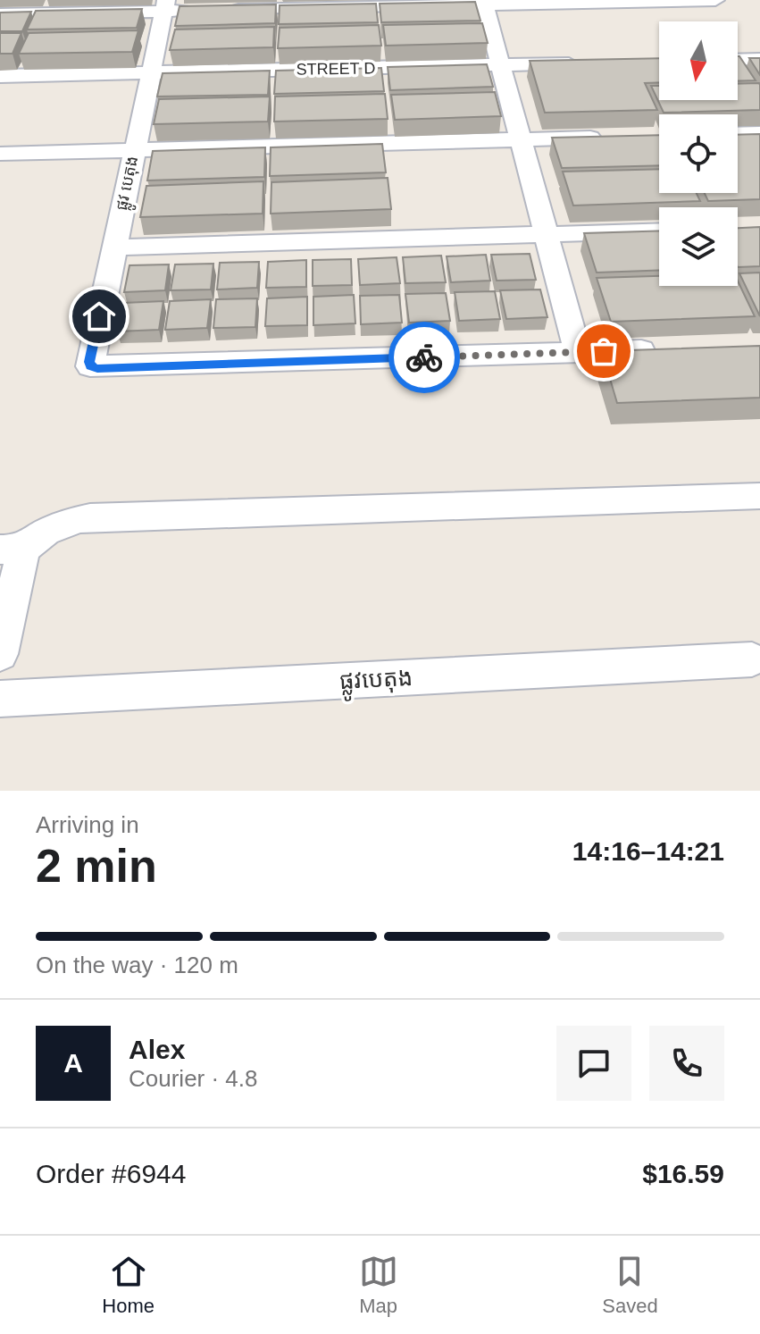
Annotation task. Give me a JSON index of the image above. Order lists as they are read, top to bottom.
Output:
{
  "streets": {
    "street": ["STREET D", "ផ្លូវ បេតុង", "ផ្លូវបេតុង"]
  },
  "crossings": [
    ["STREET D", "ផ្លូវ បេតុង"]
  ],
  "north": "bottom",
  "page": {
    "heading": ["2 min", "Arriving in", "14:16–14:21"],
    "panel": [
      "Alex",
      "Courier · 4.8",
      "Order #6944",
      "$16.59"
    ],
    "bar": "On the way · 120 m",
    "round": "A",
    "tabs": ["Home", "Map", "Saved"]
  }
}
